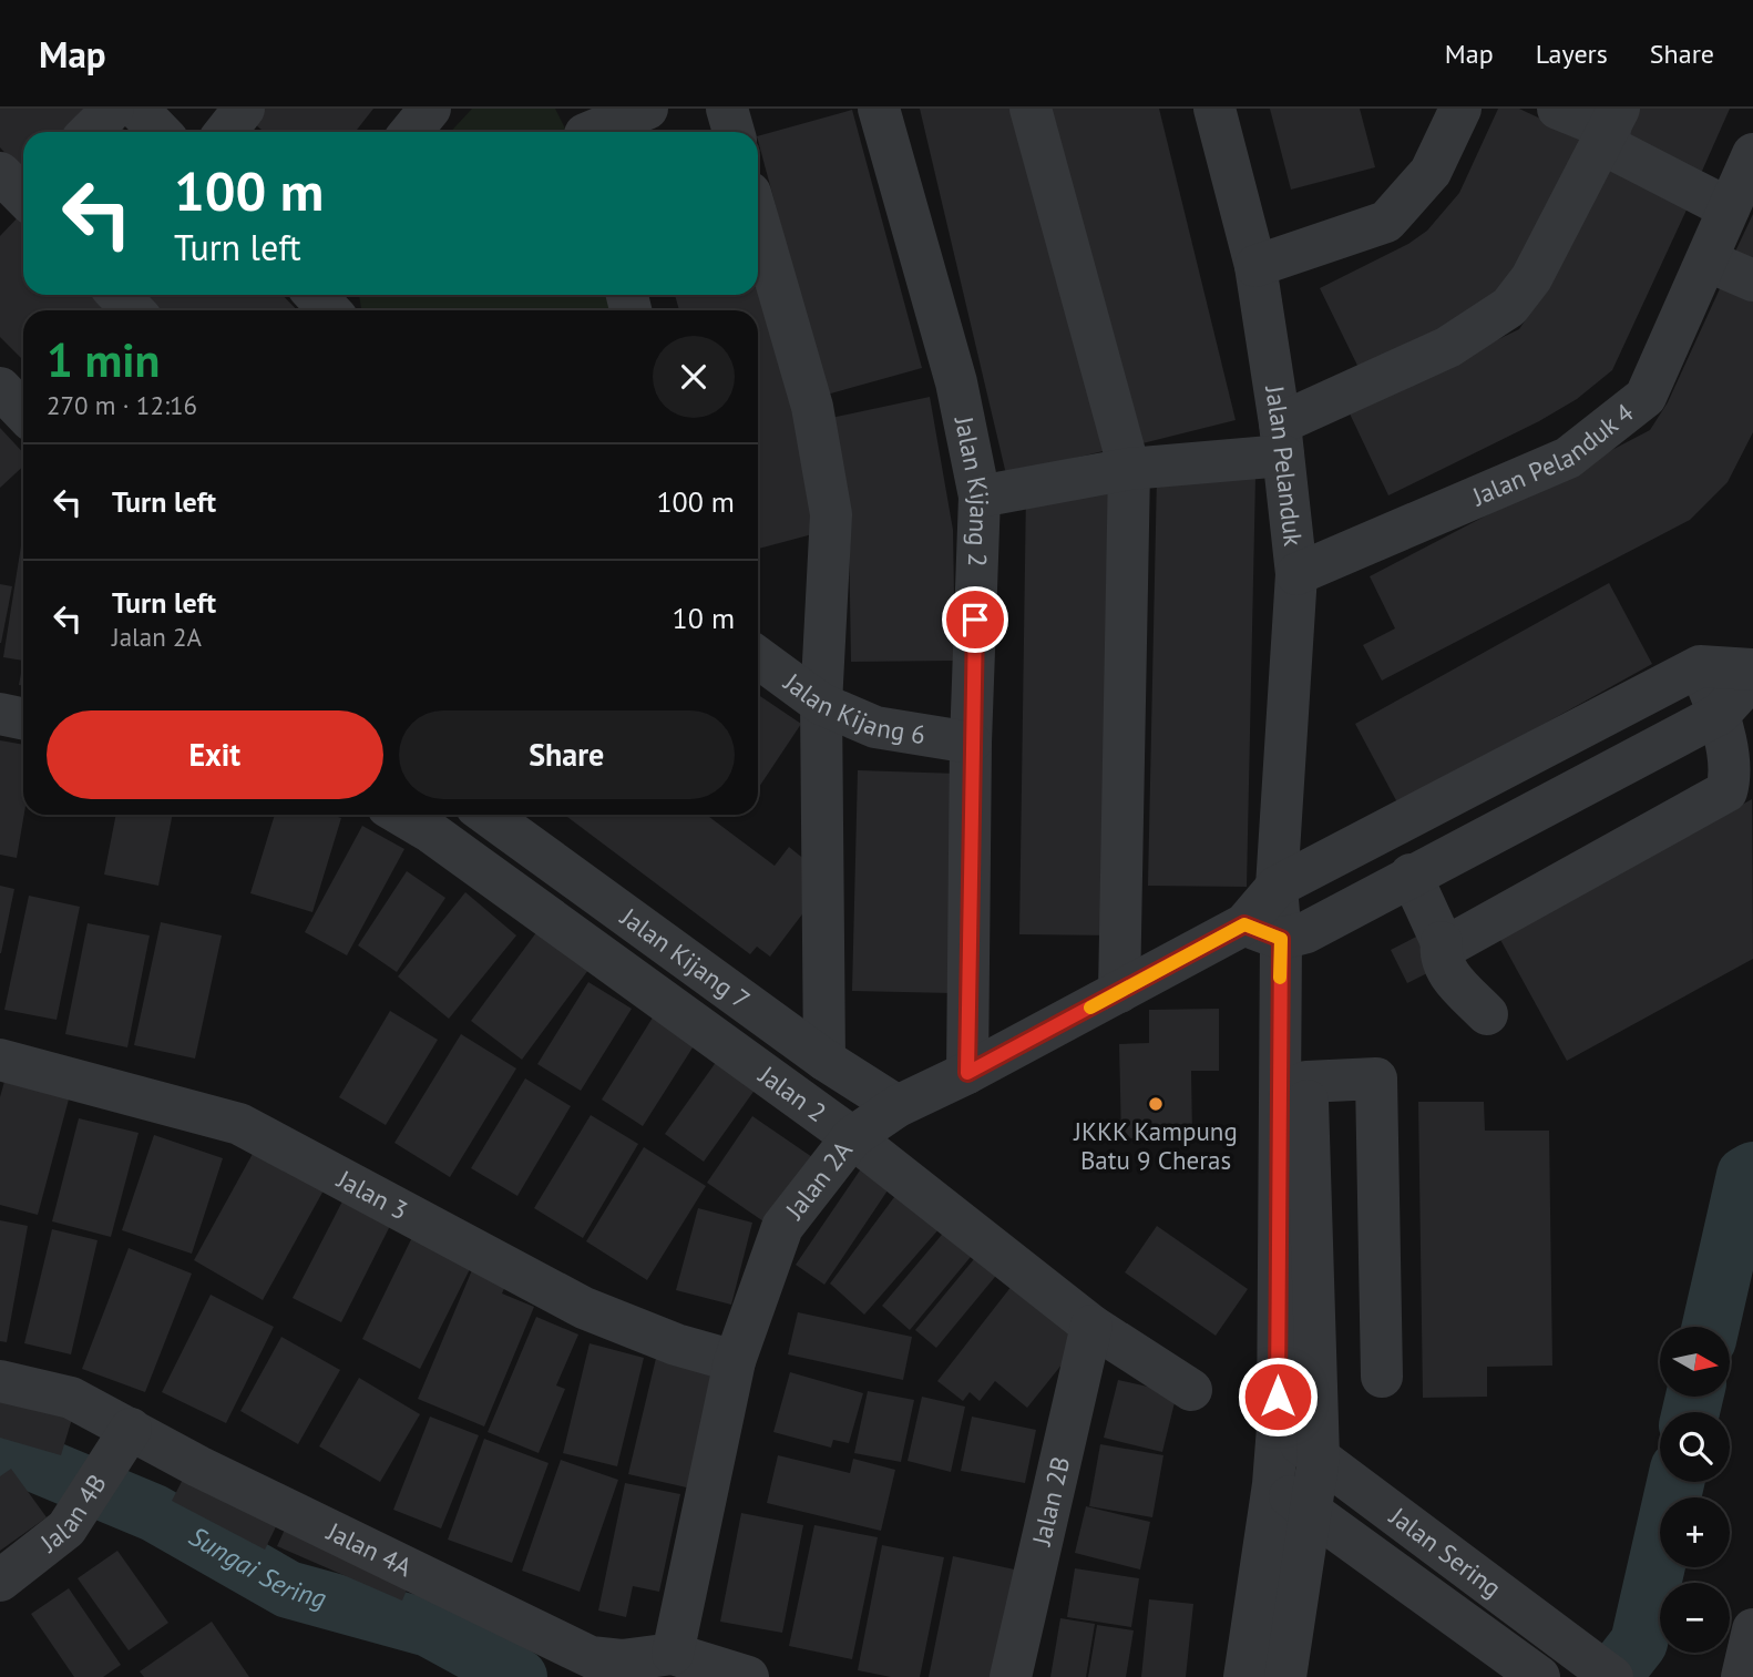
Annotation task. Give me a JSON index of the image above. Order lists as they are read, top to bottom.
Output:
{
  "streets": {
    "street": [
      "Jalan Pelanduk 4",
      "Jalan Pelanduk",
      "Jalan Kijang 2",
      "Jalan Kijang 6",
      "Jalan Kijang 7",
      "Jalan 2",
      "Jalan 2A",
      "Jalan 3",
      "Jalan 2B",
      "Jalan 4B",
      "Jalan 4A",
      "Jalan Sering"
    ]
  },
  "crossings": [
    ["Jalan Pelanduk 4", "Jalan Pelanduk"],
    ["Jalan Pelanduk", "Jalan 2A"],
    ["Jalan Kijang 2", "Jalan Kijang 6"],
    ["Jalan Kijang 2", "Jalan 2A"],
    ["Jalan Kijang 7", "Jalan 2A"],
    ["Jalan 2", "Jalan 2A"],
    ["Jalan 2", "Jalan 2B"],
    ["Jalan 2A", "Jalan 3"],
    ["Jalan 2A", "Jalan 4A"],
    ["Jalan 4B", "Jalan 4A"]
  ],
  "water": ["Sungai Sering"],
  "places": ["JKKK Kampung Batu 9 Cheras"],
  "north": "right",
  "page": {
    "header": "Map",
    "nav": ["Map", "Layers", "Share"],
    "turn": ["100 m", "Turn left"],
    "heading": ["1 min", "270 m · 12:16"],
    "list": [
      {
        "name": "Turn left",
        "value": "100 m"
      },
      {
        "name": "Turn left",
        "note": "Jalan 2A",
        "value": "10 m"
      }
    ],
    "buttons": ["Exit", "Share"],
    "map_buttons": ["+", "−"]
  }
}
